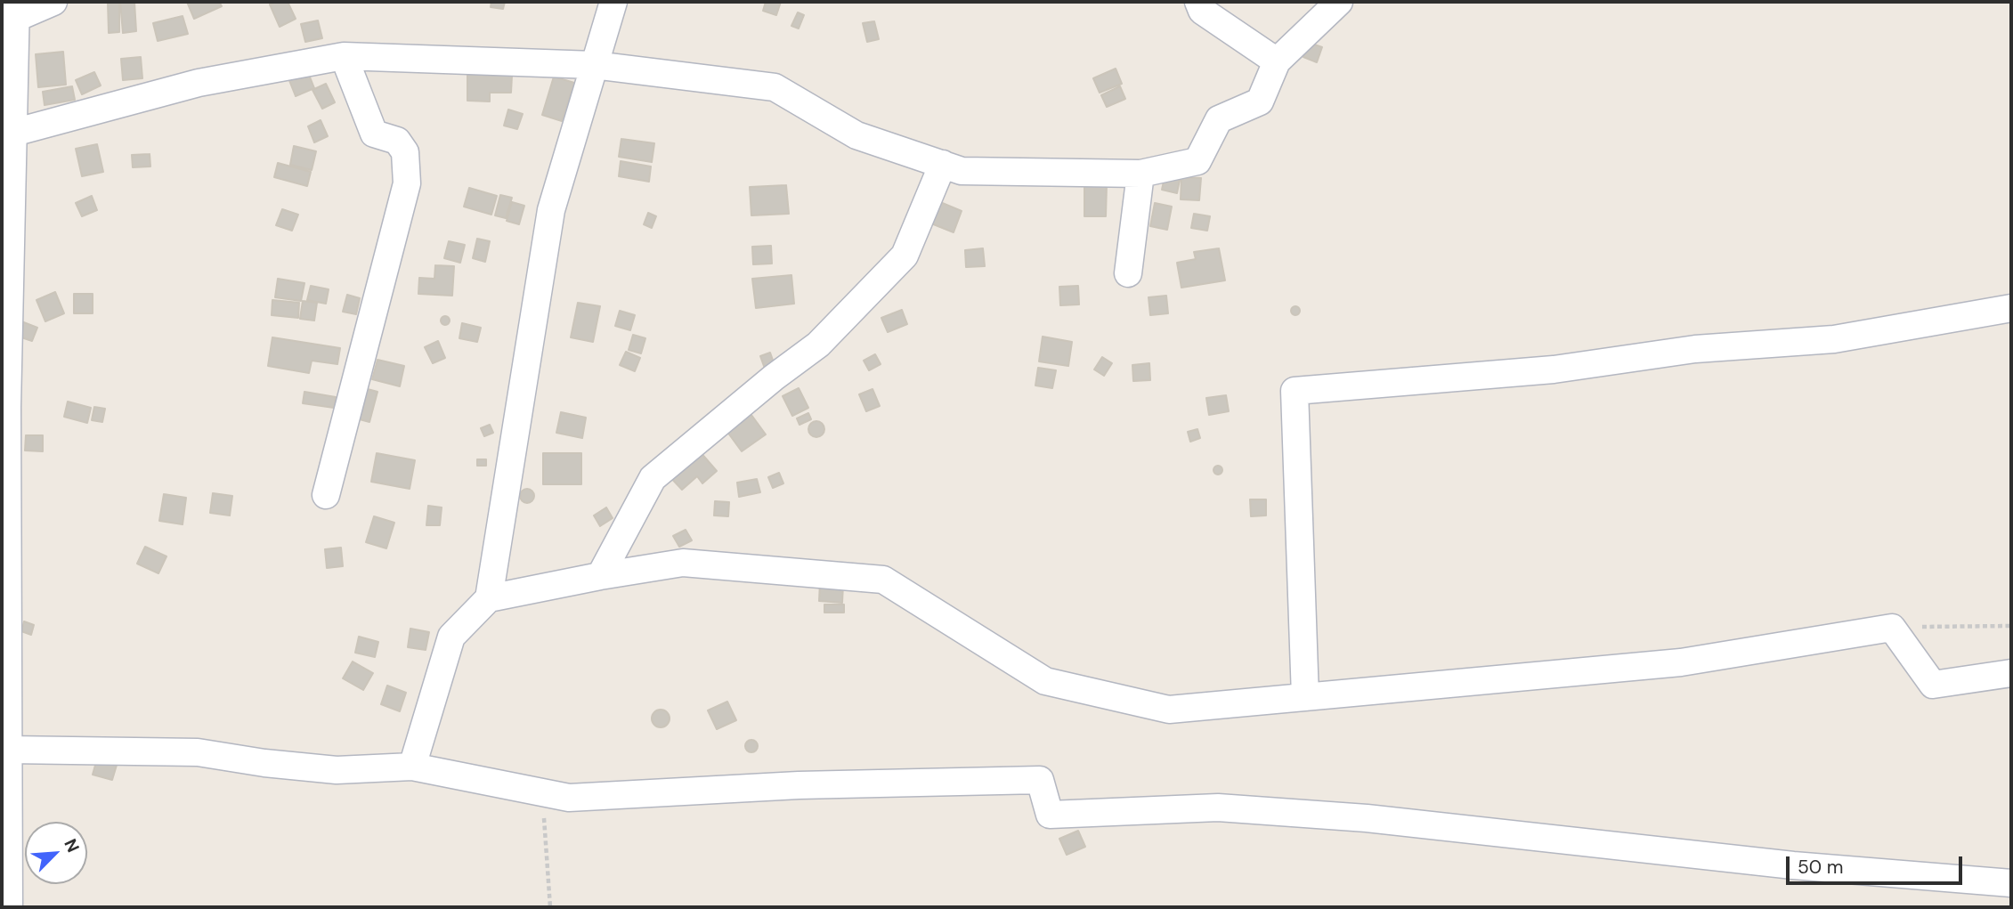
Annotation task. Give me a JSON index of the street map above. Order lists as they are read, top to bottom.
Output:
{
  "scale_bar": "50 m",
  "north": "top right"
}
